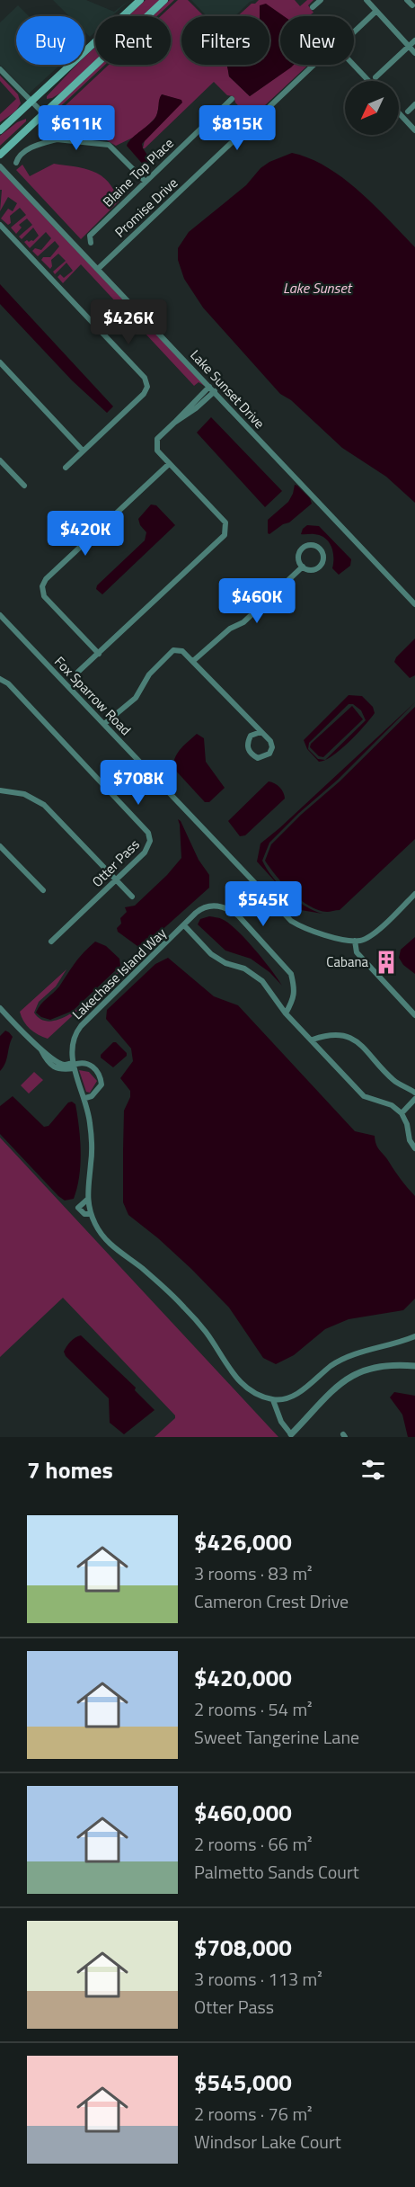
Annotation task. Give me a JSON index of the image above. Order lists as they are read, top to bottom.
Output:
{
  "streets": {
    "street": [
      "Blaine Top Place",
      "Promise Drive",
      "Lake Sunset Drive",
      "Fox Sparrow Road",
      "Otter Pass",
      "Lakechase Island Way"
    ]
  },
  "crossings": [
    ["Promise Drive", "Lake Sunset Drive"]
  ],
  "water": ["Lake Sunset"],
  "places": {
    "building": ["Cabana"]
  },
  "north": "bottom left",
  "page": {
    "chip": [
      "Buy",
      "Rent",
      "Filters",
      "New"
    ],
    "price": [
      "$611K",
      "$815K",
      "$426K",
      "$420K",
      "$460K",
      "$708K",
      "$545K"
    ],
    "heading": "7 homes",
    "list": [
      {
        "name": "$426,000",
        "note": "3 rooms · 83 m² · Cameron Crest Drive"
      },
      {
        "name": "$420,000",
        "note": "2 rooms · 54 m² · Sweet Tangerine Lane"
      },
      {
        "name": "$460,000",
        "note": "2 rooms · 66 m² · Palmetto Sands Court"
      },
      {
        "name": "$708,000",
        "note": "3 rooms · 113 m² · Otter Pass"
      },
      {
        "name": "$545,000",
        "note": "2 rooms · 76 m² · Windsor Lake Court"
      }
    ]
  }
}
